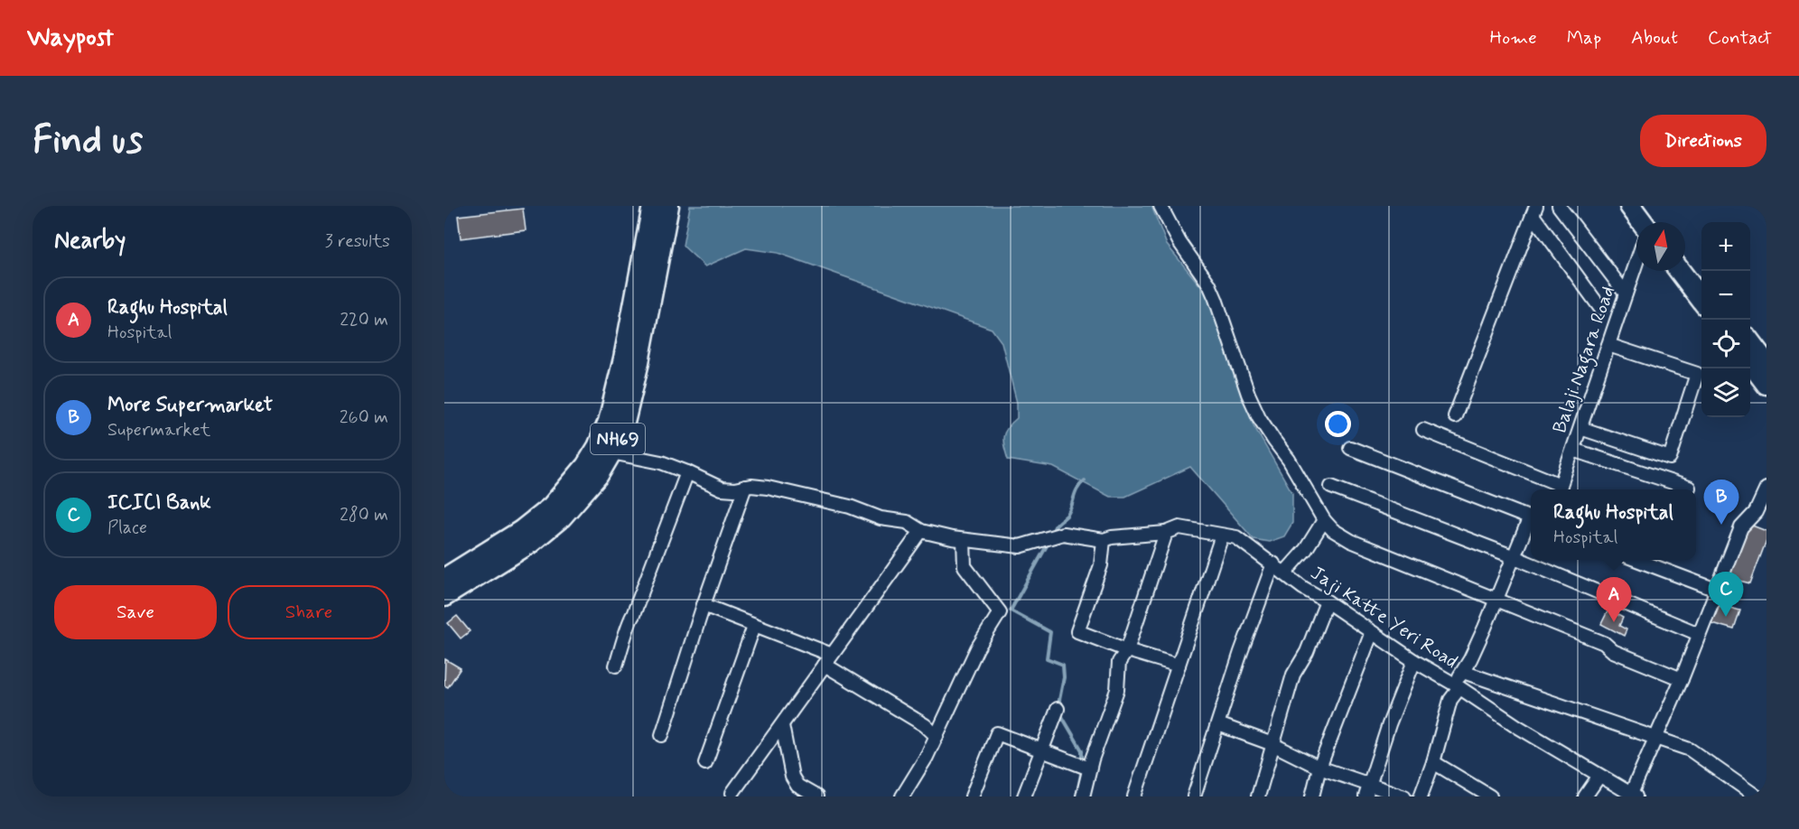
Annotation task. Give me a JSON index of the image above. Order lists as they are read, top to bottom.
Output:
{
  "streets": {
    "highway": ["NH69"],
    "street": ["Balaji Nagara Road", "Jaji Katte Yeri Road"]
  },
  "north": "top",
  "page": {
    "header": "Waypost",
    "nav": [
      "Home",
      "Map",
      "About",
      "Contact"
    ],
    "buttons": [
      "Directions",
      ["Save", "Share"]
    ],
    "title": "Find us",
    "heading": ["Nearby", "3 results"],
    "map_buttons": ["+", "−"],
    "list": [
      {
        "mark": "A",
        "name": "Raghu Hospital",
        "note": "Hospital",
        "value": "220 m"
      },
      {
        "mark": "B",
        "name": "More Supermarket",
        "note": "Supermarket",
        "value": "260 m"
      },
      {
        "mark": "C",
        "name": "ICICI Bank",
        "note": "Place",
        "value": "280 m"
      }
    ],
    "pins": ["B", "C", "A"],
    "popup": ["Raghu Hospital", "Hospital"]
  }
}
